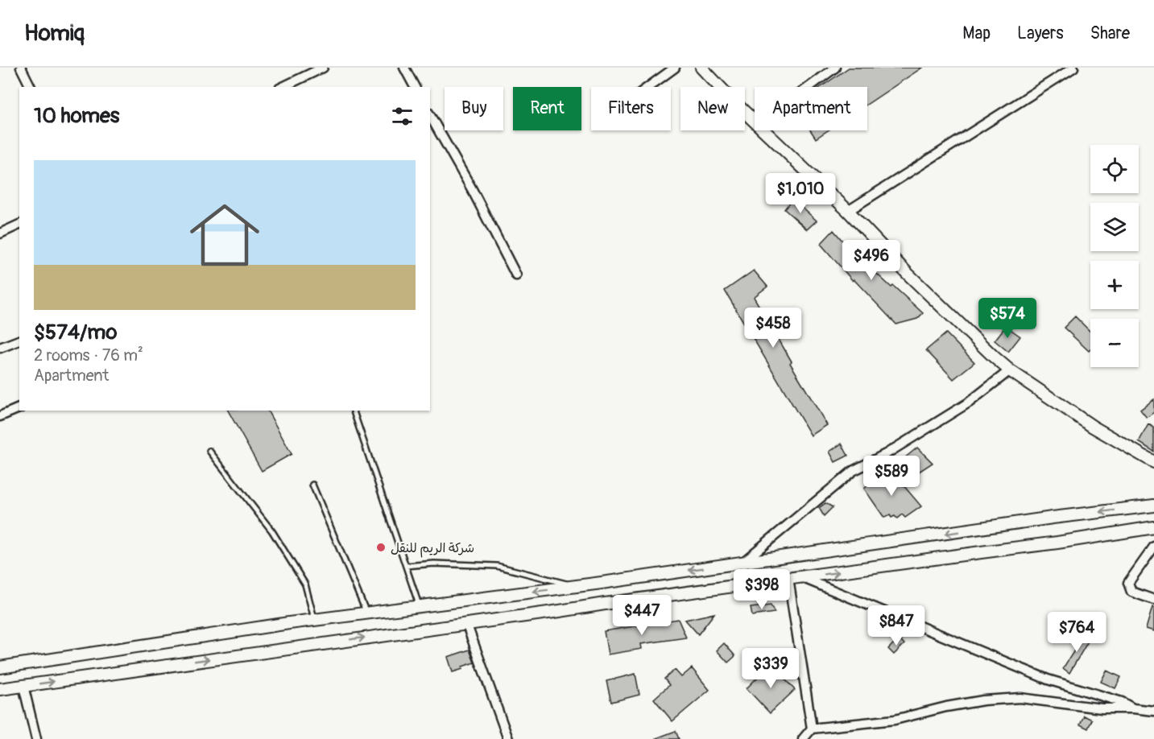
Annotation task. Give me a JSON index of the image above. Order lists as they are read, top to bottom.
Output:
{
  "places": ["شركة الريم للنقل"],
  "page": {
    "header": "Homiq",
    "nav": ["Map", "Layers", "Share"],
    "chip": [
      "Buy",
      "Rent",
      "Filters",
      "New",
      "Apartment"
    ],
    "heading": "10 homes",
    "map_buttons": ["+", "−"],
    "list": [
      {
        "name": "$574/mo",
        "note": "2 rooms · 76 m² · Apartment"
      }
    ],
    "price": [
      "$1,010",
      "$496",
      "$574",
      "$458",
      "$589",
      "$398",
      "$447",
      "$847",
      "$764",
      "$339"
    ]
  }
}
